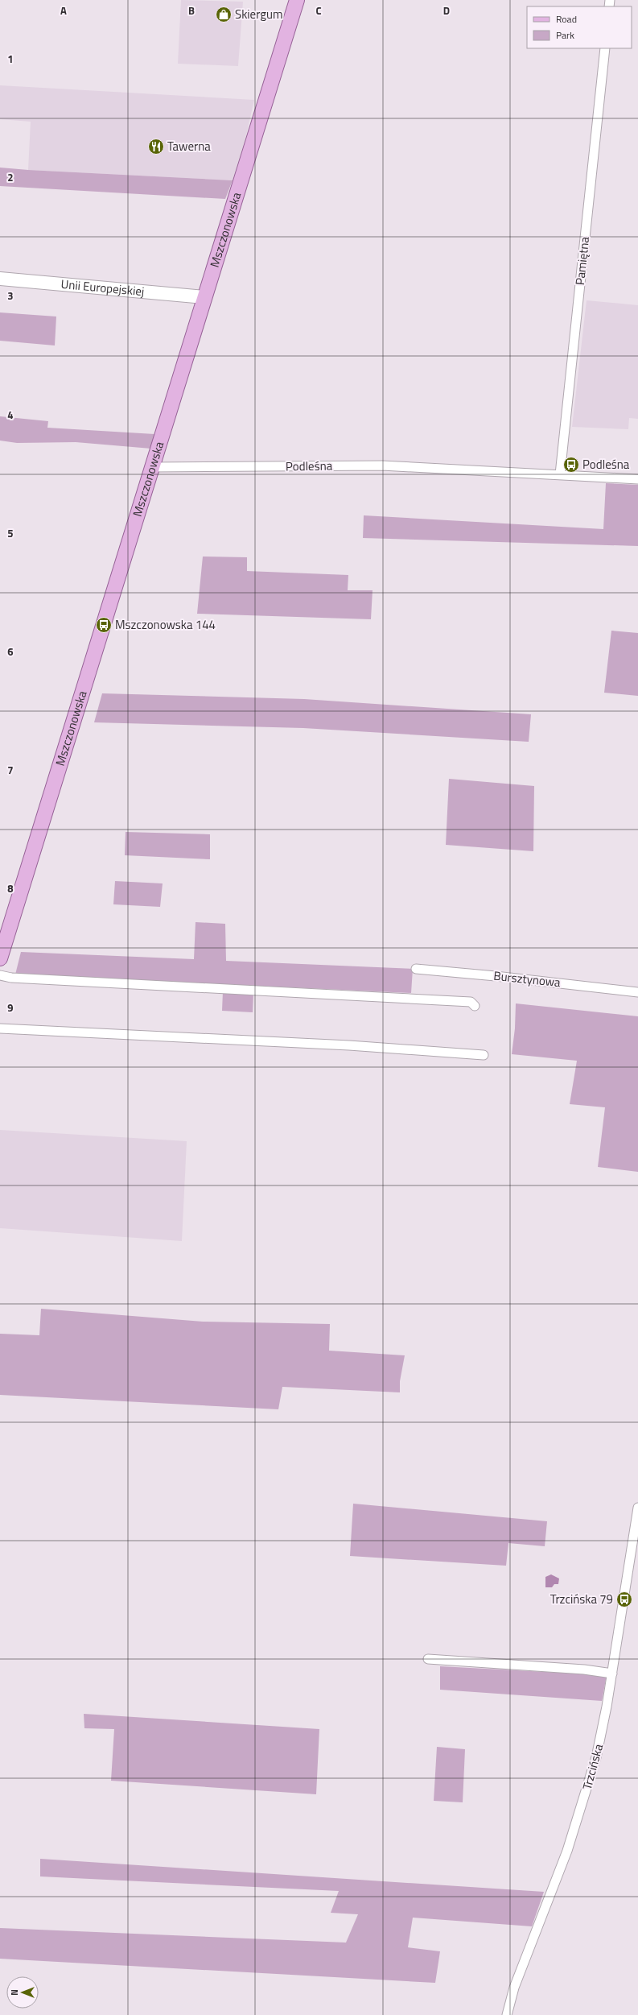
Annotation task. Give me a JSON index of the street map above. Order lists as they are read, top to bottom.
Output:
{
  "streets": {
    "main road": ["Mszczonowska", "Unii Europejskiej"],
    "street": [
      "Pamiętna",
      "Podleśna",
      "Bursztynowa",
      "Trzcińska"
    ]
  },
  "crossings": [
    ["Mszczonowska", "Unii Europejskiej"],
    ["Mszczonowska", "Podleśna"],
    ["Pamiętna", "Podleśna"]
  ],
  "places": {
    "shop": ["Skiergum"],
    "restaurant": ["Tawerna"],
    "bus stop": ["Podleśna", "Mszczonowska 144", "Trzcińska 79"]
  },
  "legend": ["Road", "Park"],
  "north": "left",
  "grid": {
    "columns": [
      "A",
      "B",
      "C",
      "D"
    ],
    "rows": [
      "1",
      "2",
      "3",
      "4",
      "5",
      "6",
      "7",
      "8",
      "9"
    ]
  }
}
